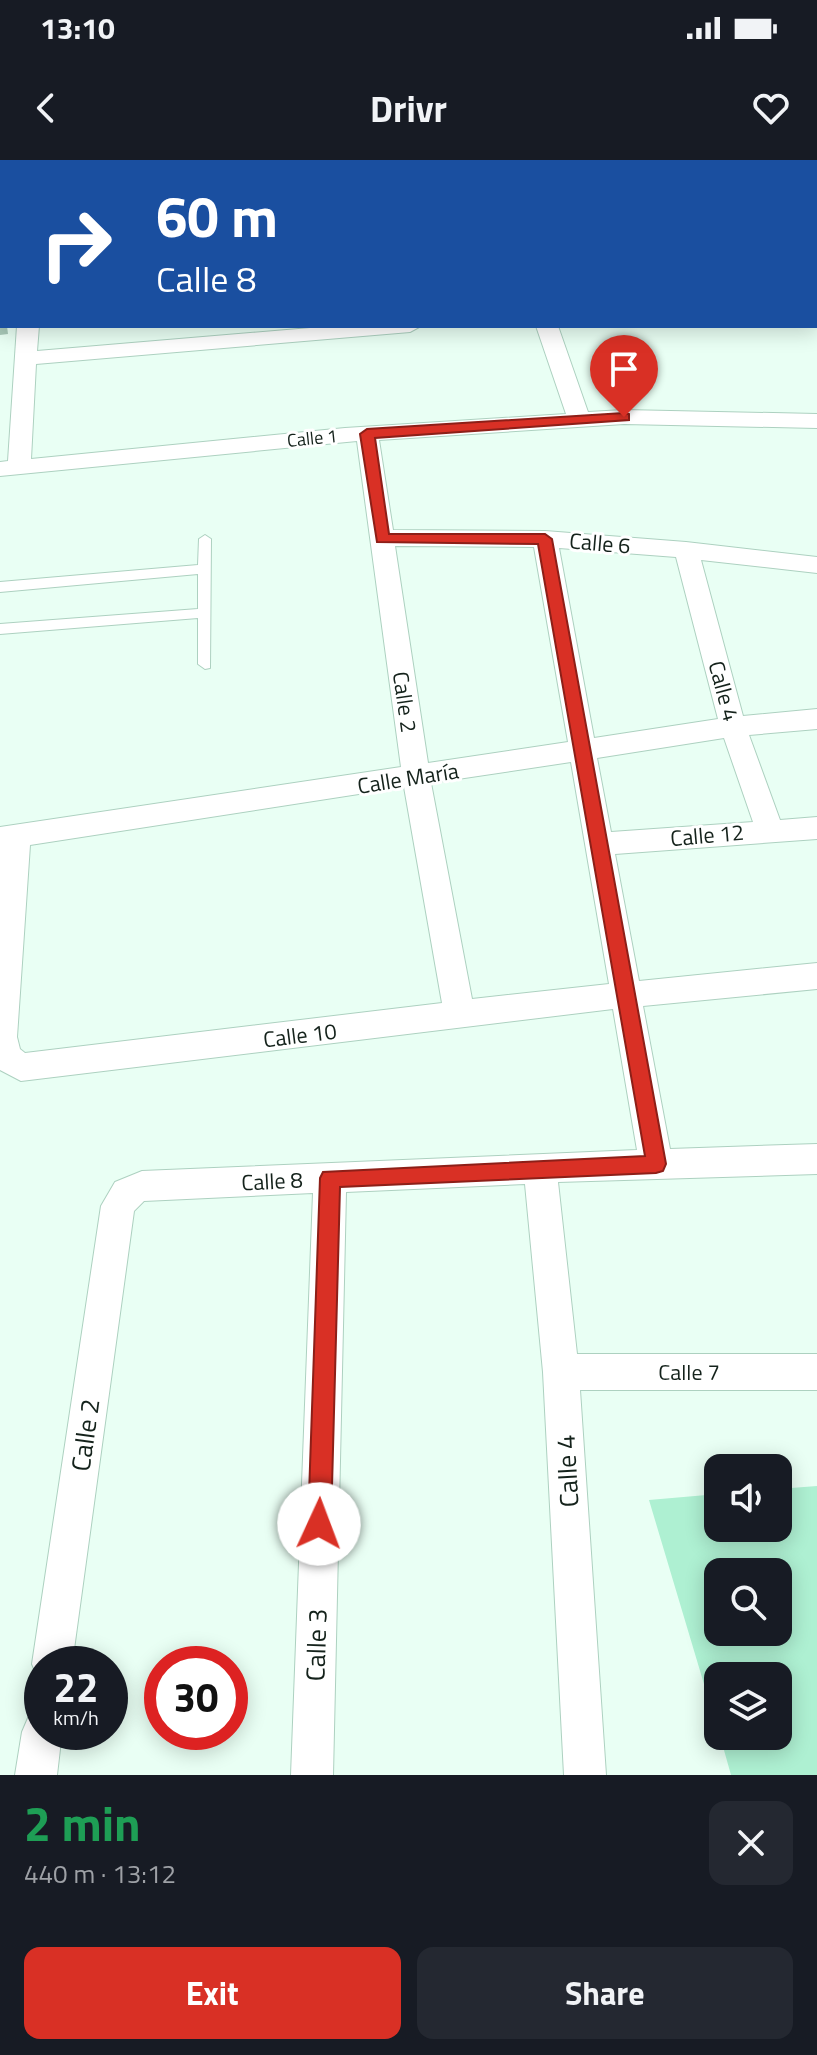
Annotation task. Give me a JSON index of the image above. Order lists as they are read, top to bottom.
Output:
{
  "streets": {
    "street": [
      "Calle 1",
      "Calle 6",
      "Calle 4",
      "Calle 2",
      "Calle María",
      "Calle 12",
      "Calle 10",
      "Calle 8",
      "Calle 7",
      "Calle 3"
    ]
  },
  "crossings": [
    ["Calle 1", "Calle 2"],
    ["Calle 6", "Calle 4"],
    ["Calle 6", "Calle 2"],
    ["Calle 4", "Calle María"],
    ["Calle 4", "Calle 12"],
    ["Calle 4", "Calle 8"],
    ["Calle 4", "Calle 7"],
    ["Calle 2", "Calle María"],
    ["Calle 2", "Calle 10"],
    ["Calle 2", "Calle 8"],
    ["Calle María", "Calle 10"],
    ["Calle 8", "Calle 3"]
  ],
  "page": {
    "status": "13:10",
    "header": "Drivr",
    "turn": ["60 m", "Calle 8"],
    "speed": "22 km/h",
    "limit": "30",
    "heading": ["2 min", "440 m · 13:12"],
    "buttons": ["Exit", "Share"]
  }
}
